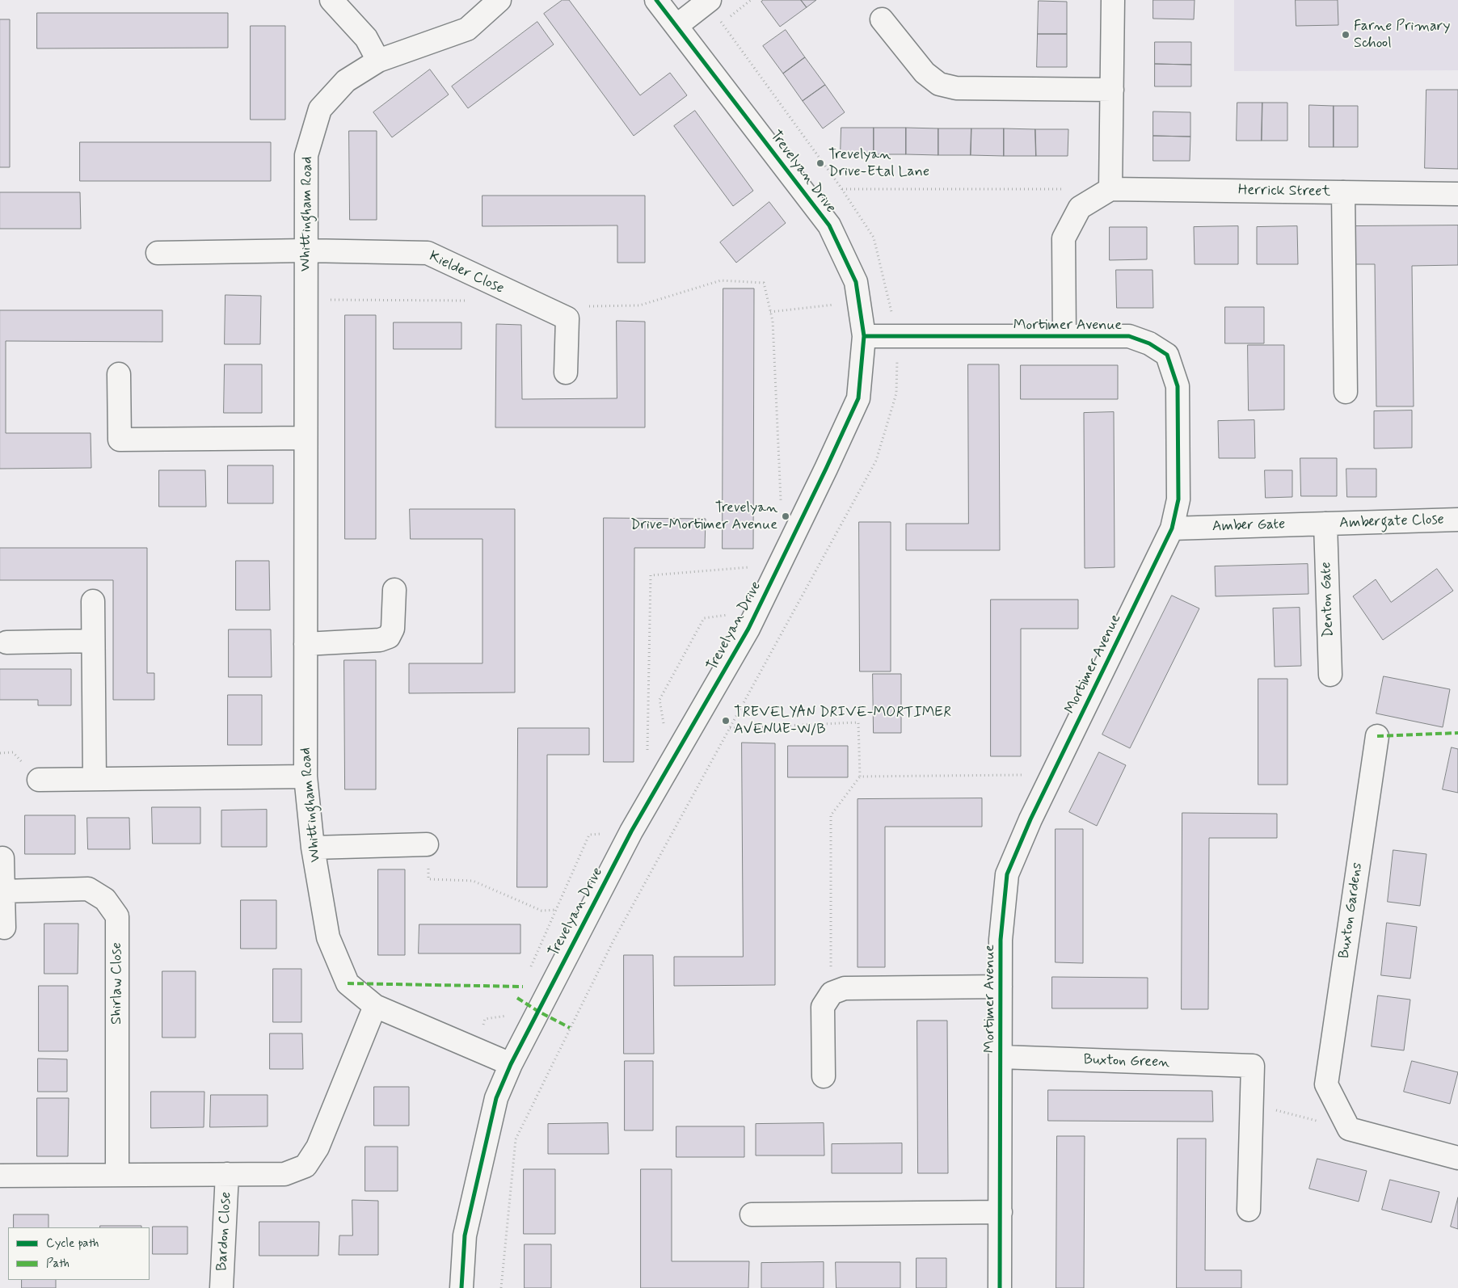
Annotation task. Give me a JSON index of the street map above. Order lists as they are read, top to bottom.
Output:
{
  "streets": {
    "street": [
      "Trevelyan Drive",
      "Herrick Street",
      "Whittingham Road",
      "Kielder Close",
      "Mortimer Avenue",
      "Ambergate Close",
      "Amber Gate",
      "Denton Gate",
      "Buxton Gardens",
      "Shirlaw Close",
      "Buxton Green",
      "Bardon Close"
    ]
  },
  "crossings": [
    ["Trevelyan Drive", "Whittingham Road"],
    ["Trevelyan Drive", "Mortimer Avenue"],
    ["Whittingham Road", "Kielder Close"],
    ["Mortimer Avenue", "Amber Gate"],
    ["Mortimer Avenue", "Buxton Green"],
    ["Ambergate Close", "Amber Gate"],
    ["Ambergate Close", "Denton Gate"],
    ["Amber Gate", "Denton Gate"]
  ],
  "places": [
    "Farne Primary School",
    "Trevelyan Drive-Etal Lane",
    "Trevelyan Drive-Mortimer Avenue",
    "TREVELYAN DRIVE-MORTIMER AVENUE-W/B"
  ],
  "legend": ["Cycle path", "Path"]
}
